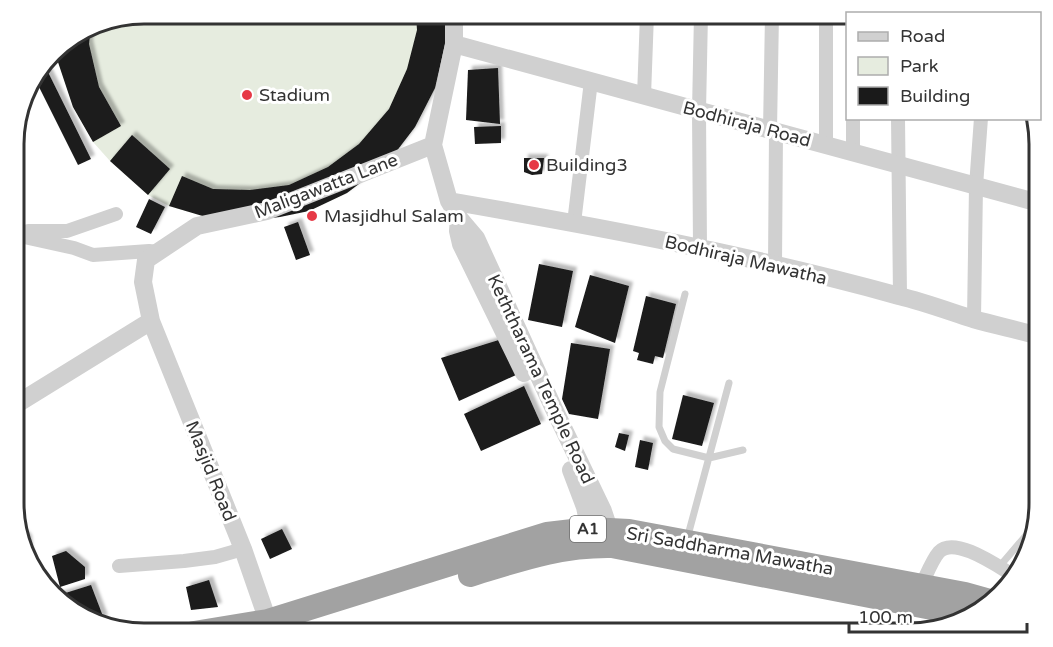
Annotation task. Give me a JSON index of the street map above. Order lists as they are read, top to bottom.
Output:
{
  "streets": {
    "highway": ["A1", "Sri Saddharma Mawatha"],
    "street": [
      "Bodhiraja Road",
      "Maligawatta Lane",
      "Bodhiraja Mawatha",
      "Keththarama Temple Road",
      "Masjid Road"
    ]
  },
  "crossings": [
    ["Bodhiraja Road", "Keththarama Temple Road"],
    ["Maligawatta Lane", "Keththarama Temple Road"],
    ["Maligawatta Lane", "Masjid Road"],
    ["Bodhiraja Mawatha", "Keththarama Temple Road"],
    ["Keththarama Temple Road", "Sri Saddharma Mawatha"]
  ],
  "places": ["Stadium", "Building3", "Masjidhul Salam"],
  "legend": ["Road", "Park", "Building"],
  "scale_bar": "100 m"
}
